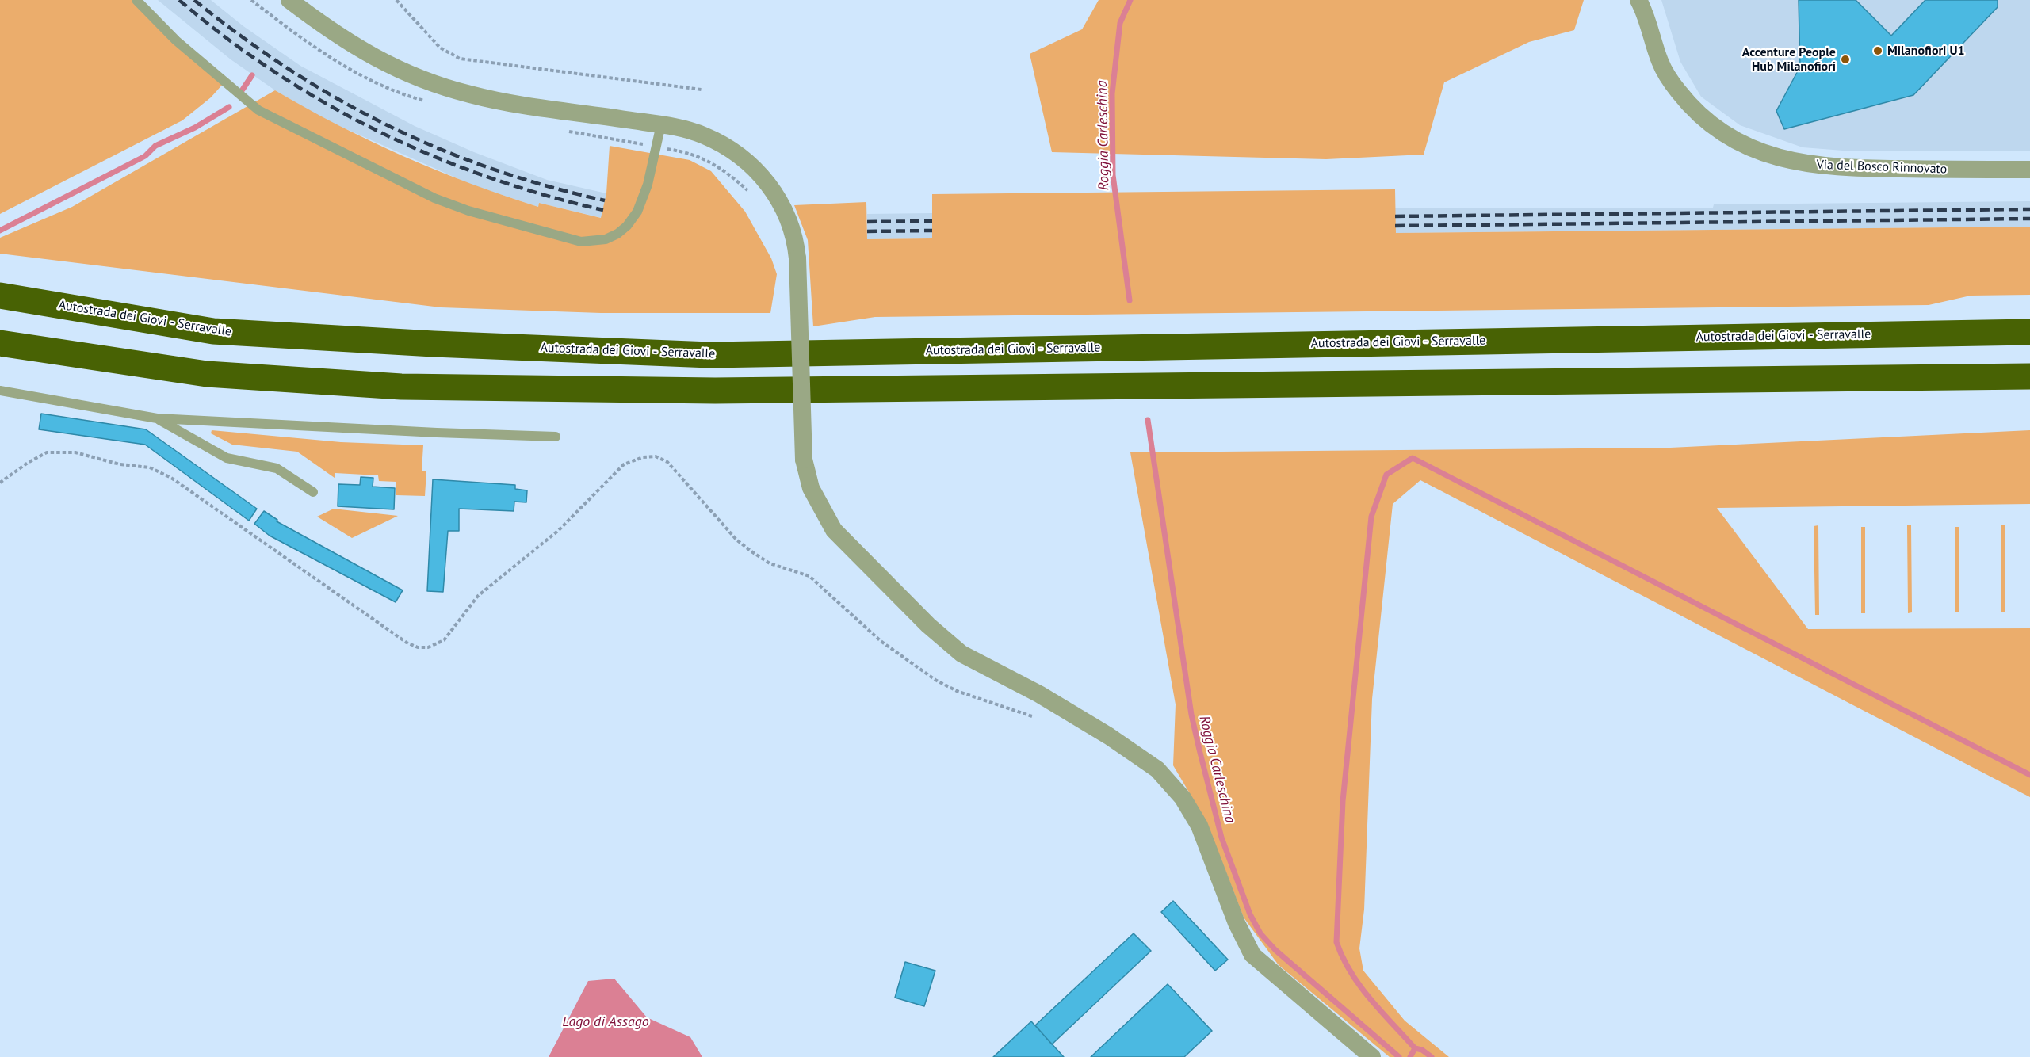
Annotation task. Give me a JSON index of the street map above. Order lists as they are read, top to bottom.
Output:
{
  "streets": {
    "highway": ["Autostrada dei Giovi - Serravalle"],
    "street": ["Via del Bosco Rinnovato"]
  },
  "water": ["Roggia Carleschina", "Lago di Assago"],
  "places": ["Milanofiori U1", "Accenture People Hub Milanofiori"]
}
